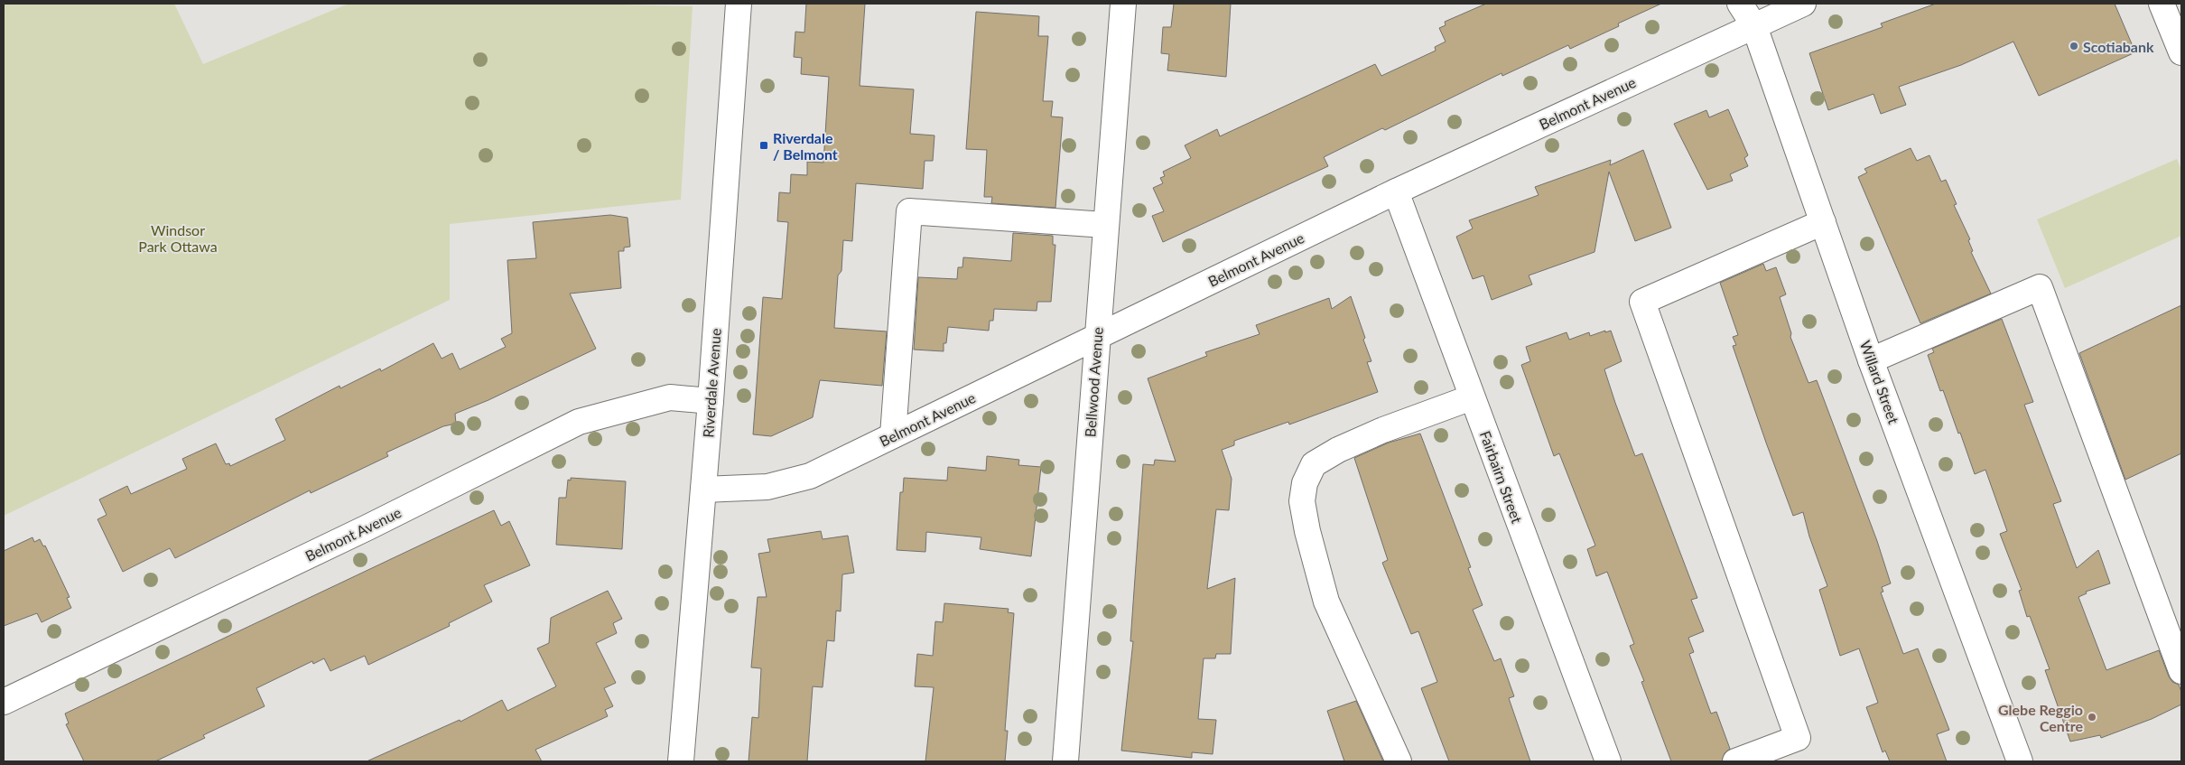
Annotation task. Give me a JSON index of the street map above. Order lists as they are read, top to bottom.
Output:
{
  "streets": {
    "street": [
      "Belmont Avenue",
      "Bellwood Avenue",
      "Willard Street",
      "Riverdale Avenue",
      "Fairbairn Street"
    ]
  },
  "crossings": [
    ["Belmont Avenue", "Bellwood Avenue"],
    ["Belmont Avenue", "Willard Street"],
    ["Belmont Avenue", "Riverdale Avenue"],
    ["Belmont Avenue", "Fairbairn Street"]
  ],
  "parks": ["Windsor Park Ottawa"],
  "places": {
    "other": ["Scotiabank", "Glebe Reggio Centre"],
    "transit": ["Riverdale / Belmont"]
  }
}
